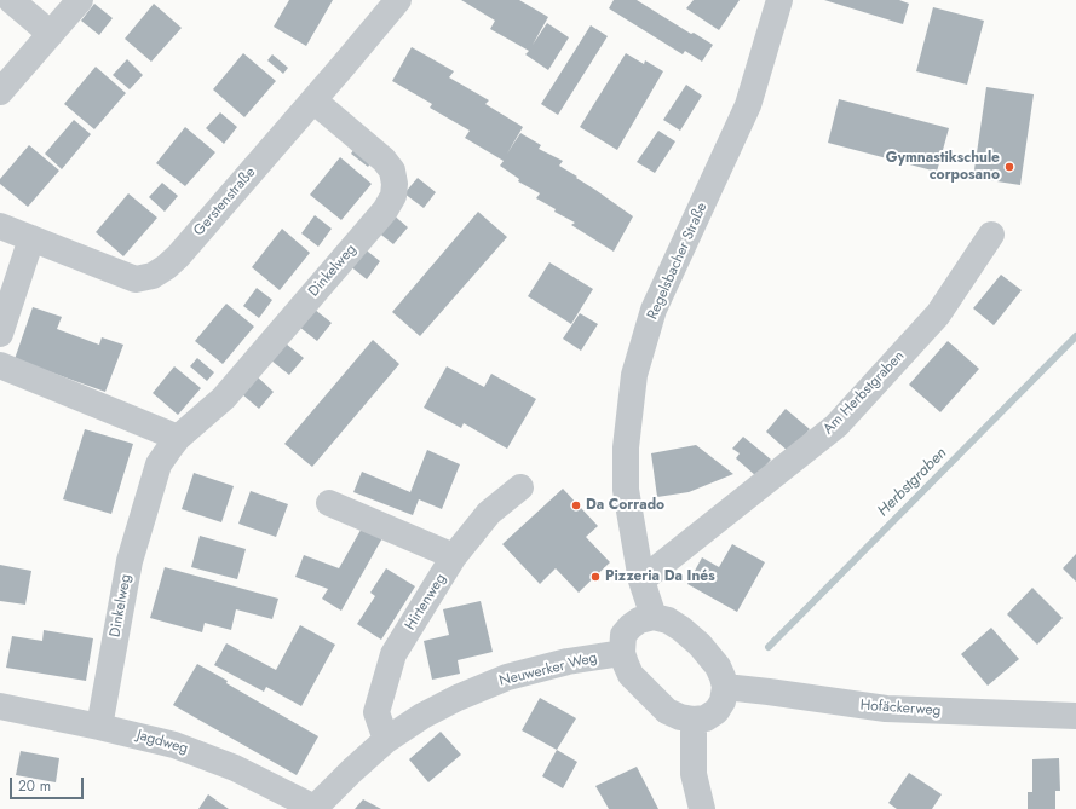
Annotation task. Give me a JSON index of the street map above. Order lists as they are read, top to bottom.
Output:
{
  "streets": {
    "street": [
      "Gerstenstraße",
      "Regelsbacher Straße",
      "Dinkelweg",
      "Am Herbstgraben",
      "Hirtenweg",
      "Neuwerker Weg",
      "Hofäckerweg",
      "Jagdweg"
    ]
  },
  "crossings": [
    ["Gerstenstraße", "Dinkelweg"],
    ["Regelsbacher Straße", "Am Herbstgraben"],
    ["Regelsbacher Straße", "Neuwerker Weg"],
    ["Regelsbacher Straße", "Hofäckerweg"],
    ["Dinkelweg", "Jagdweg"],
    ["Hirtenweg", "Neuwerker Weg"],
    ["Neuwerker Weg", "Hofäckerweg"],
    ["Neuwerker Weg", "Jagdweg"]
  ],
  "water": ["Herbstgraben"],
  "places": ["Gymnastikschule corposano", "Da Corrado", "Pizzeria Da Inés"],
  "scale_bar": "20 m"
}
